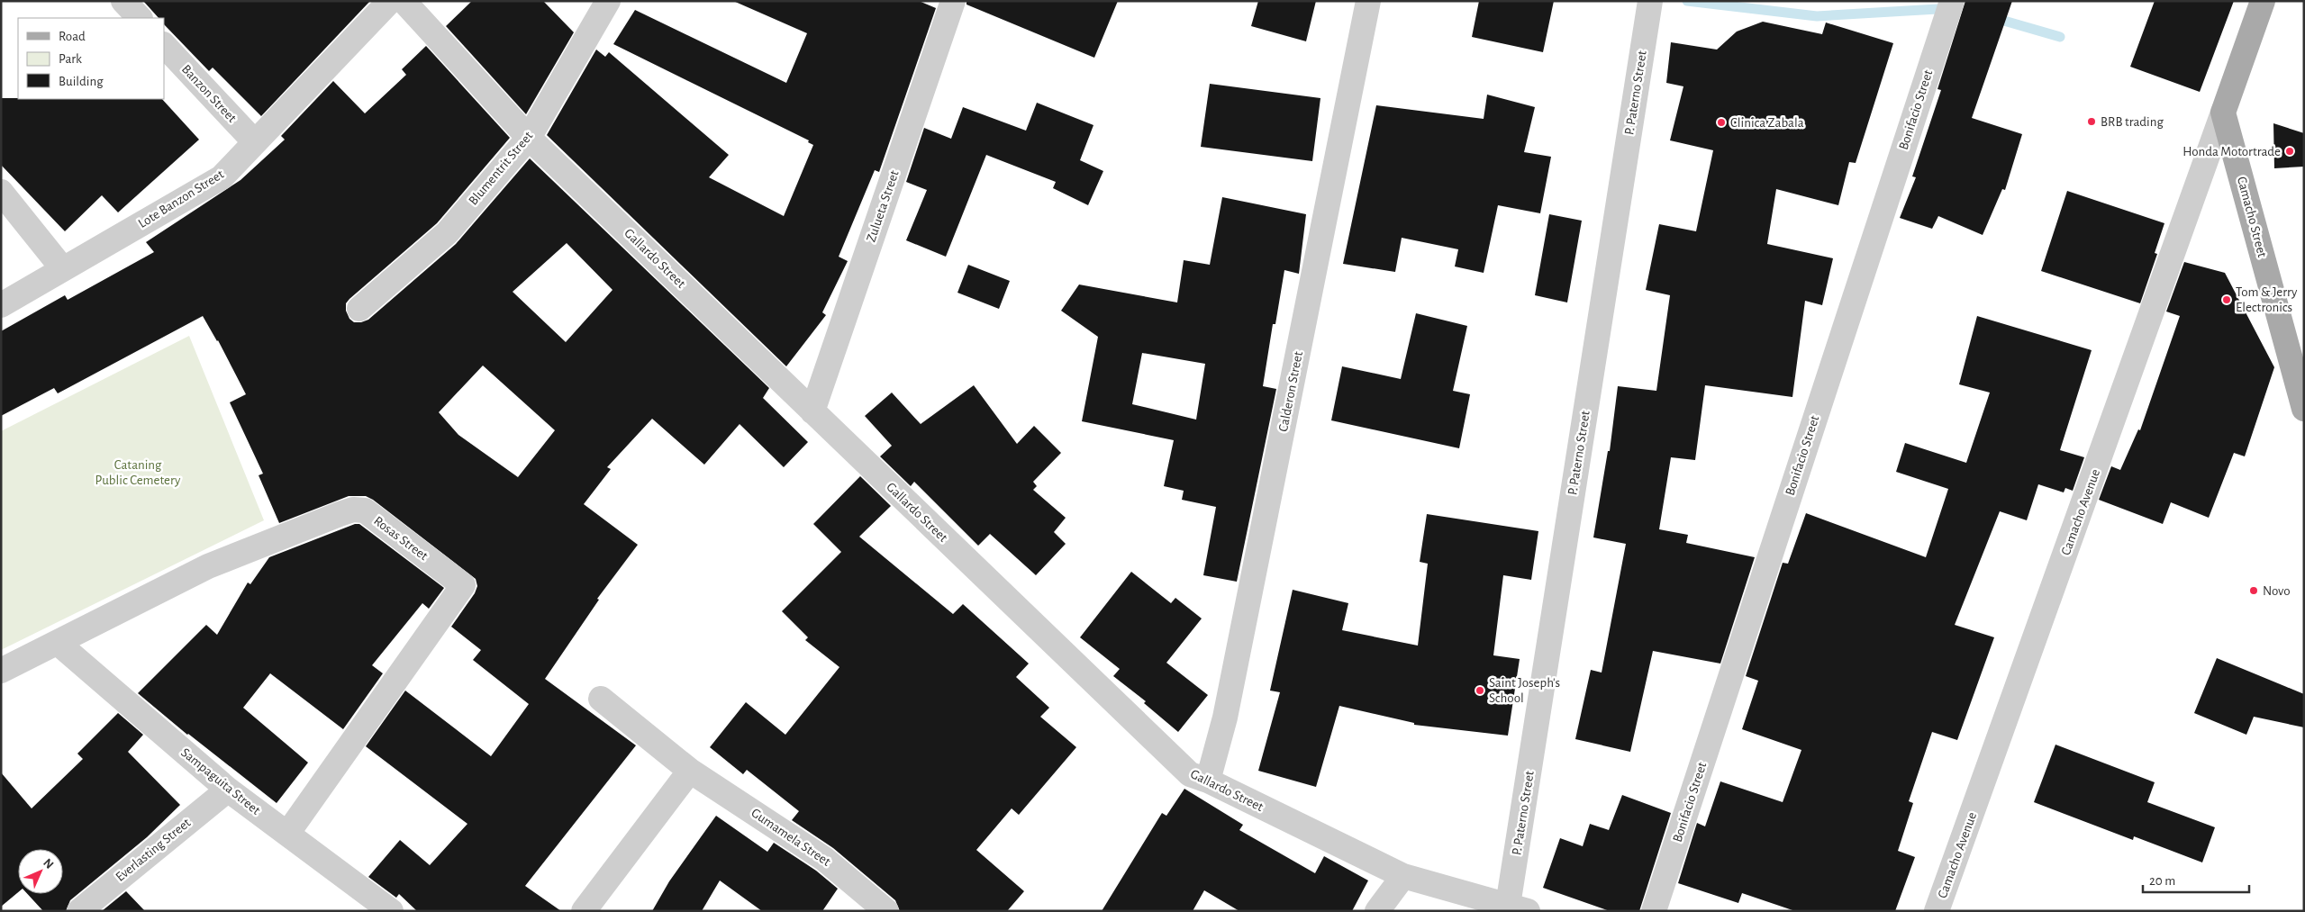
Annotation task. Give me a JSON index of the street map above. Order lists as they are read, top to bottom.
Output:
{
  "streets": {
    "main road": ["Camacho Street"],
    "street": [
      "P. Paterno Street",
      "Banzon Street",
      "Bonifacio Street",
      "Blumentrit Street",
      "Lote Banzon Street",
      "Zulueta Street",
      "Gallardo Street",
      "Calderon Street",
      "Camacho Avenue",
      "Rosas Street",
      "Sampaguita Street",
      "Gumamela Street",
      "Everlasting Street"
    ]
  },
  "crossings": [
    ["P. Paterno Street", "Gallardo Street"],
    ["Banzon Street", "Lote Banzon Street"],
    ["Blumentrit Street", "Gallardo Street"],
    ["Zulueta Street", "Gallardo Street"],
    ["Camacho Street", "Camacho Avenue"],
    ["Gallardo Street", "Calderon Street"],
    ["Rosas Street", "Sampaguita Street"],
    ["Sampaguita Street", "Everlasting Street"]
  ],
  "parks": ["Cataning Public Cemetery"],
  "places": [
    "BRB trading",
    "Clinica Zabala",
    "Honda Motortrade",
    "Tom & Jerry Electronics",
    "Novo",
    "Saint Joseph's School"
  ],
  "legend": ["Road", "Park", "Building"],
  "scale_bar": "20 m",
  "north": "top right"
}
